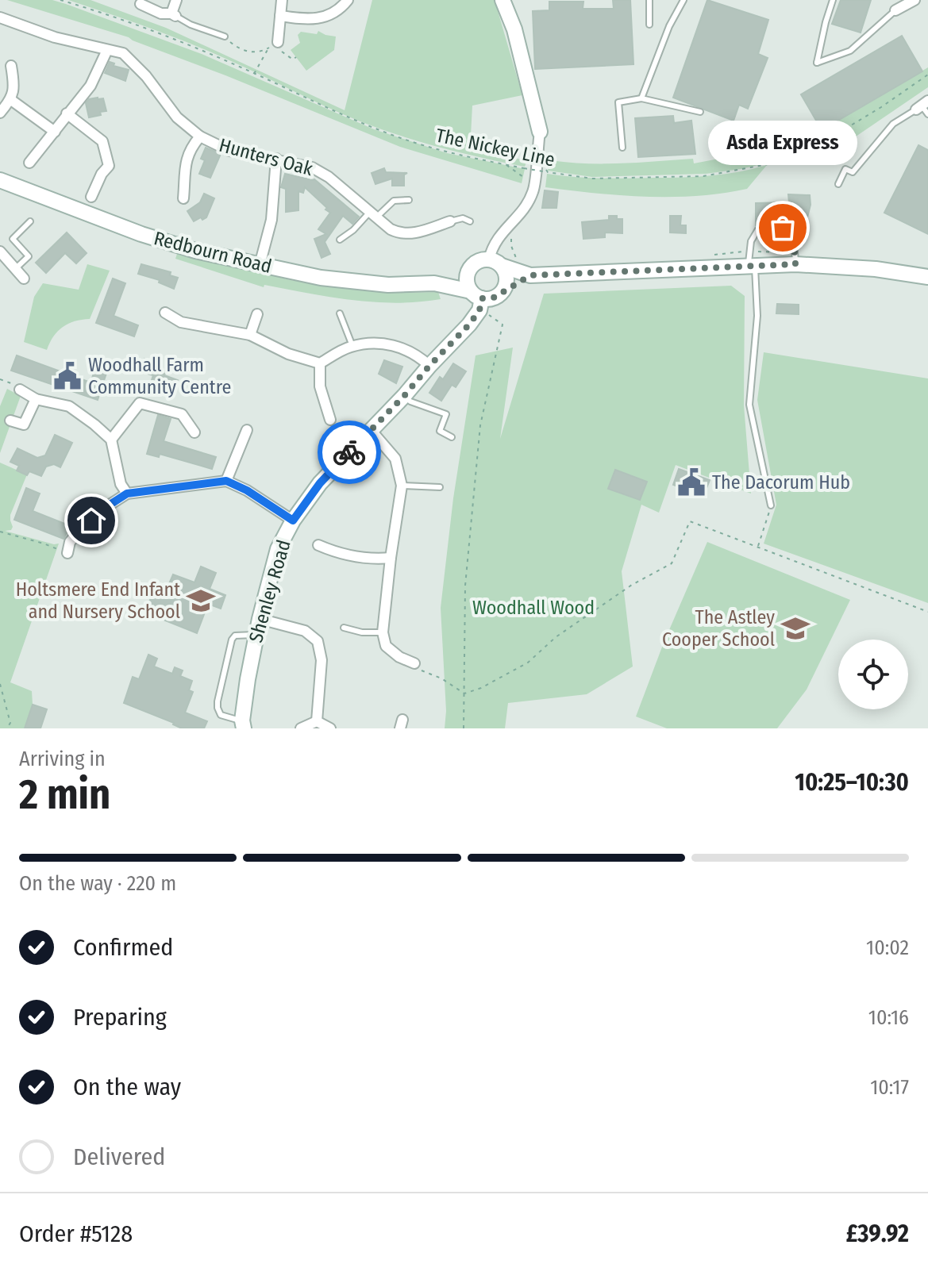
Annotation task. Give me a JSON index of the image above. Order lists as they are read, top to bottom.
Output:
{
  "streets": {
    "main road": ["Redbourn Road", "Shenley Road"],
    "street": ["Hunters Oak"],
    "path": ["The Nickey Line"]
  },
  "crossings": [
    ["Redbourn Road", "Shenley Road"]
  ],
  "parks": ["Woodhall Wood"],
  "places": {
    "other": ["Asda Express"],
    "public building": ["Woodhall Farm Community Centre", "The Dacorum Hub"],
    "school or university": ["Holtsmere End Infant and Nursery School", "The Astley Cooper School"]
  },
  "page": {
    "bubble": "Asda Express",
    "heading": ["2 min", "Arriving in", "10:25–10:30"],
    "panel": ["Order #5128", "£39.92"],
    "bar": "On the way · 220 m",
    "list": [
      ["Confirmed", "10:02"],
      ["Preparing", "10:16"],
      ["On the way", "10:17"],
      "Delivered"
    ]
  }
}
